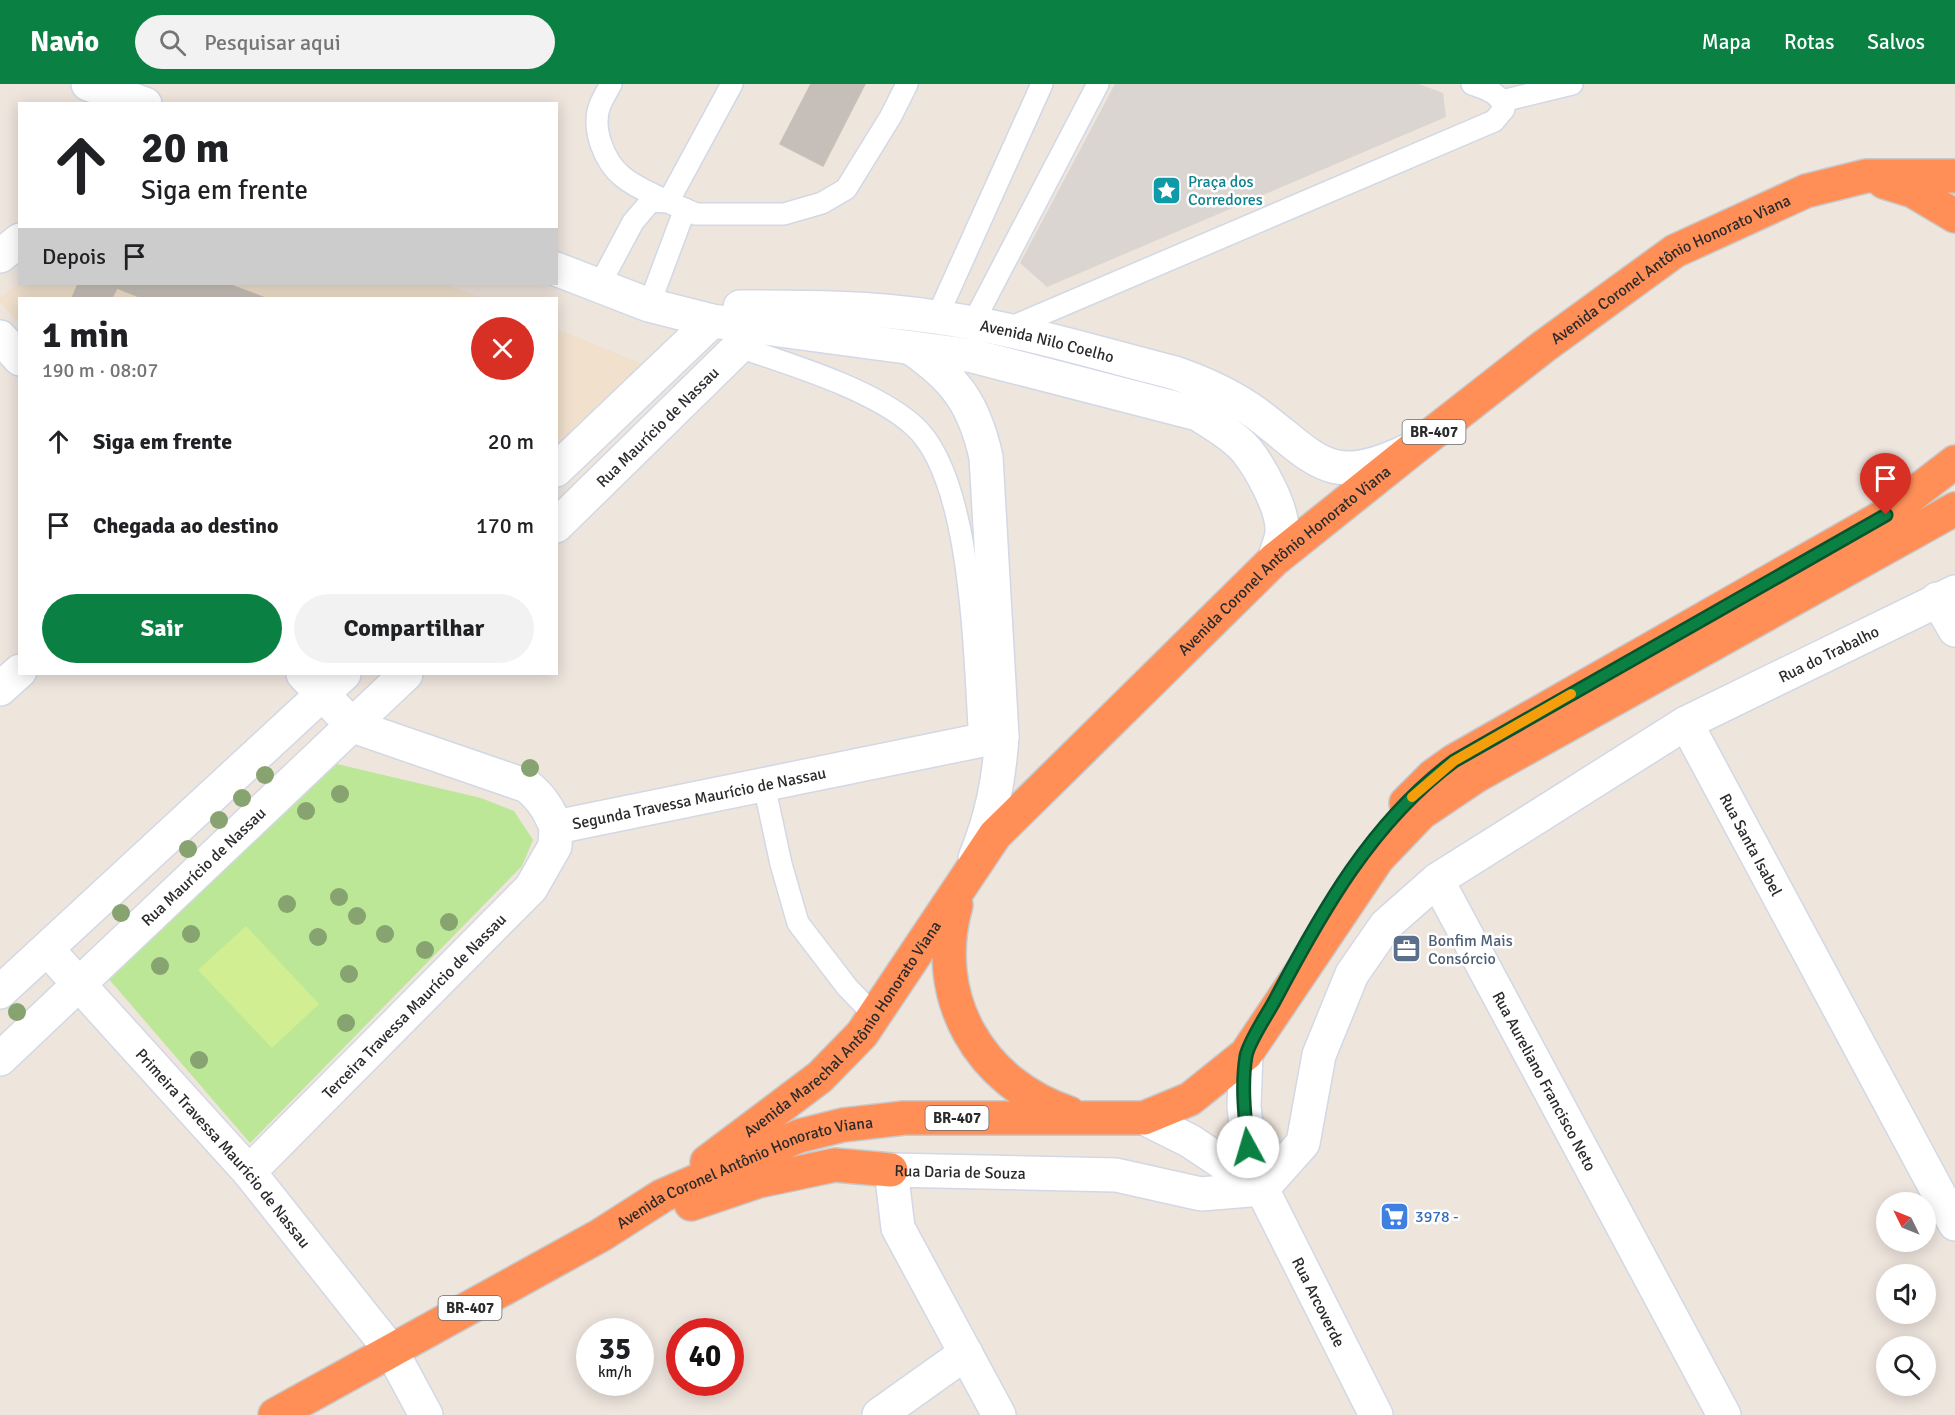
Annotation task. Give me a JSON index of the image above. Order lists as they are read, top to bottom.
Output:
{
  "streets": {
    "highway": ["Avenida Coronel Antônio Honorato Viana", "BR-407", "Avenida Marechal Antônio Honorato Viana"],
    "street": [
      "Avenida Nilo Coelho",
      "Rua Maurício de Nassau",
      "Rua do Trabalho",
      "Segunda Travessa Maurício de Nassau",
      "Rua Santa Isabel",
      "Terceira Travessa Maurício de Nassau",
      "Rua Aureliano Francisco Neto",
      "Primeira Travessa Maurício de Nassau",
      "Rua Daria de Souza",
      "Rua Arcoverde"
    ]
  },
  "crossings": [
    ["Avenida Coronel Antônio Honorato Viana", "Avenida Nilo Coelho"],
    ["Avenida Coronel Antônio Honorato Viana", "Avenida Marechal Antônio Honorato Viana"],
    ["Avenida Coronel Antônio Honorato Viana", "Primeira Travessa Maurício de Nassau"],
    ["Avenida Coronel Antônio Honorato Viana", "Rua Arcoverde"],
    ["Avenida Nilo Coelho", "Rua Maurício de Nassau"],
    ["Rua Maurício de Nassau", "Segunda Travessa Maurício de Nassau"],
    ["Rua Maurício de Nassau", "Primeira Travessa Maurício de Nassau"],
    ["Rua do Trabalho", "Rua Santa Isabel"],
    ["Segunda Travessa Maurício de Nassau", "Terceira Travessa Maurício de Nassau"],
    ["Terceira Travessa Maurício de Nassau", "Primeira Travessa Maurício de Nassau"],
    ["Rua Daria de Souza", "Rua Arcoverde"]
  ],
  "places": {
    "place": ["Praça dos Corredores"],
    "office": ["Bonfim Mais Consórcio"],
    "supermarket": ["3978 -"]
  },
  "north": "top left",
  "page": {
    "header": "Navio",
    "search": "Pesquisar aqui",
    "nav": ["Mapa", "Rotas", "Salvos"],
    "turn": ["20 m", "Siga em frente"],
    "then": "Depois",
    "heading": ["1 min", "190 m · 08:07"],
    "list": [
      {
        "name": "Siga em frente",
        "value": "20 m"
      },
      {
        "name": "Chegada ao destino",
        "value": "170 m"
      }
    ],
    "buttons": ["Sair", "Compartilhar"],
    "speed": "35 km/h",
    "limit": "40"
  }
}
